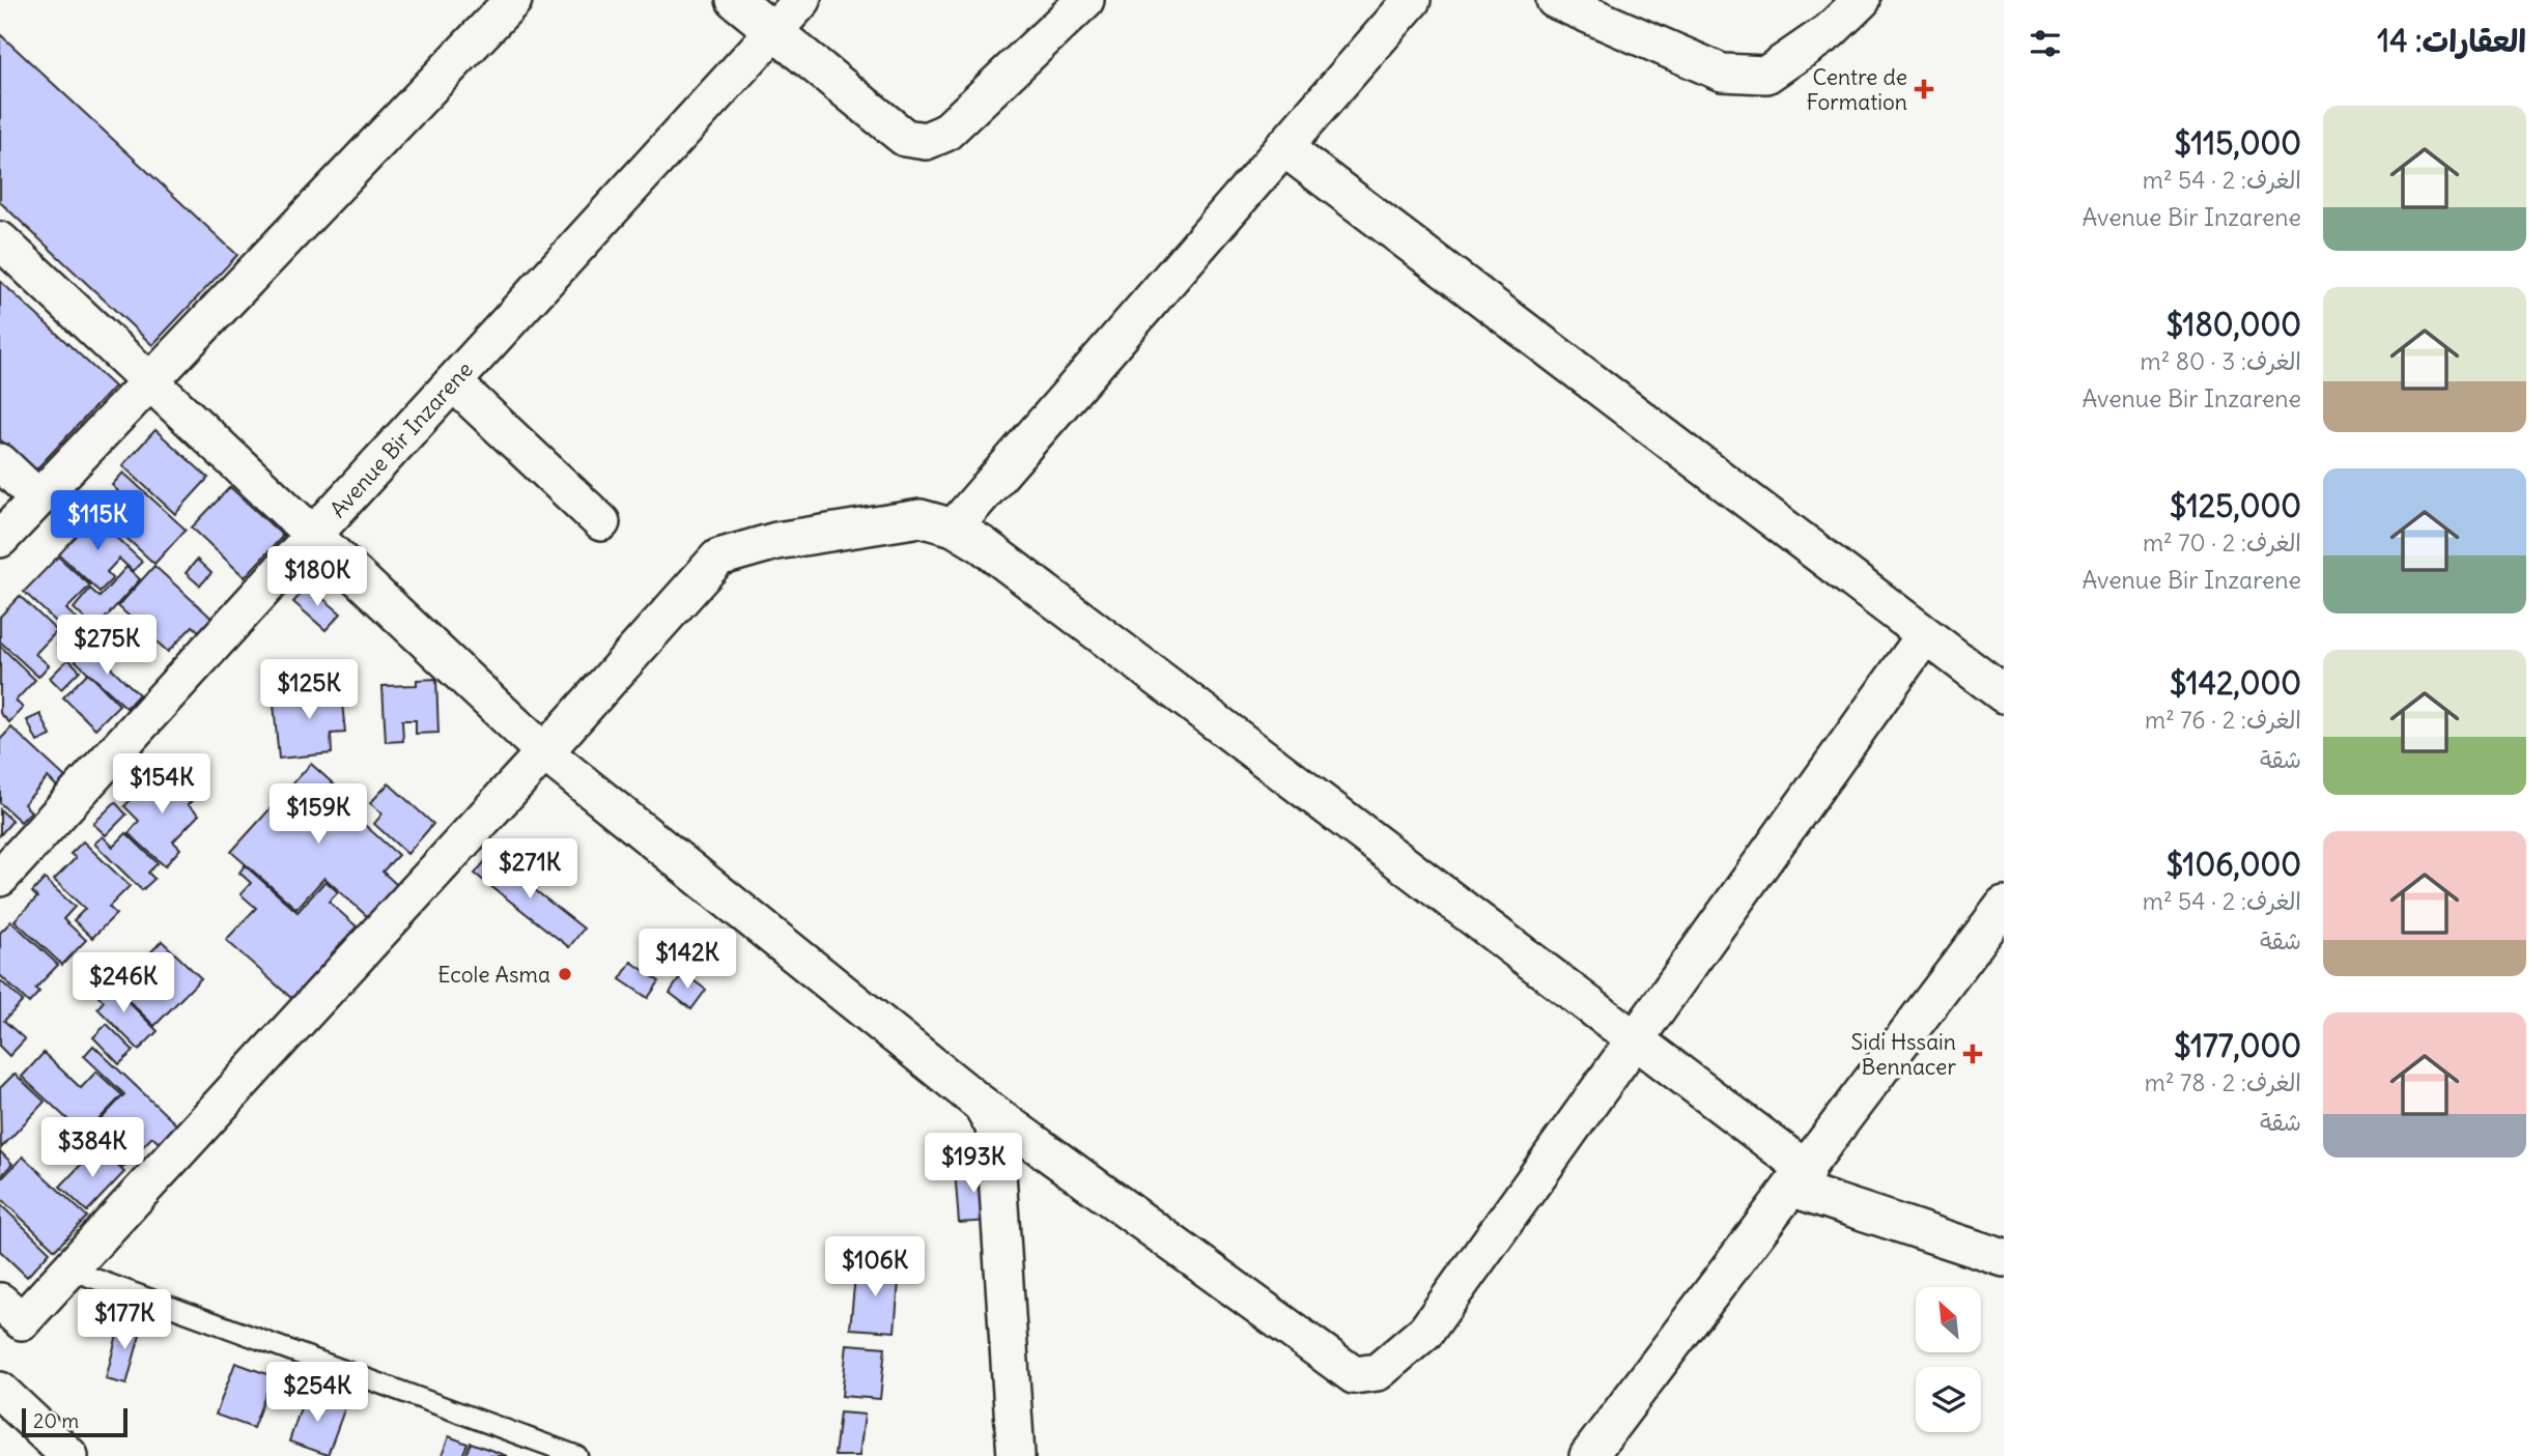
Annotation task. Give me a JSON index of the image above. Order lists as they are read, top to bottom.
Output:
{
  "streets": {
    "street": ["Avenue Bir Inzarene"]
  },
  "places": {
    "health": ["Centre de Formation", "Sidi Hssain Bennacer"],
    "other": ["Ecole Asma"]
  },
  "scale_bar": "20 m",
  "north": "top left",
  "page": {
    "heading": "العقارات: 14",
    "list": [
      {
        "name": "$115,000",
        "note": "الغرف: 2 · 54 m² · Avenue Bir Inzarene"
      },
      {
        "name": "$180,000",
        "note": "الغرف: 3 · 80 m² · Avenue Bir Inzarene"
      },
      {
        "name": "$125,000",
        "note": "الغرف: 2 · 70 m² · Avenue Bir Inzarene"
      },
      {
        "name": "$142,000",
        "note": "الغرف: 2 · 76 m² · شقة"
      },
      {
        "name": "$106,000",
        "note": "الغرف: 2 · 54 m² · شقة"
      },
      {
        "name": "$177,000",
        "note": "الغرف: 2 · 78 m² · شقة"
      }
    ],
    "price": [
      "$115K",
      "$180K",
      "$275K",
      "$125K",
      "$154K",
      "$159K",
      "$271K",
      "$142K",
      "$246K",
      "$384K",
      "$193K",
      "$106K",
      "$177K",
      "$254K"
    ],
    "scale": "20 m"
  }
}
